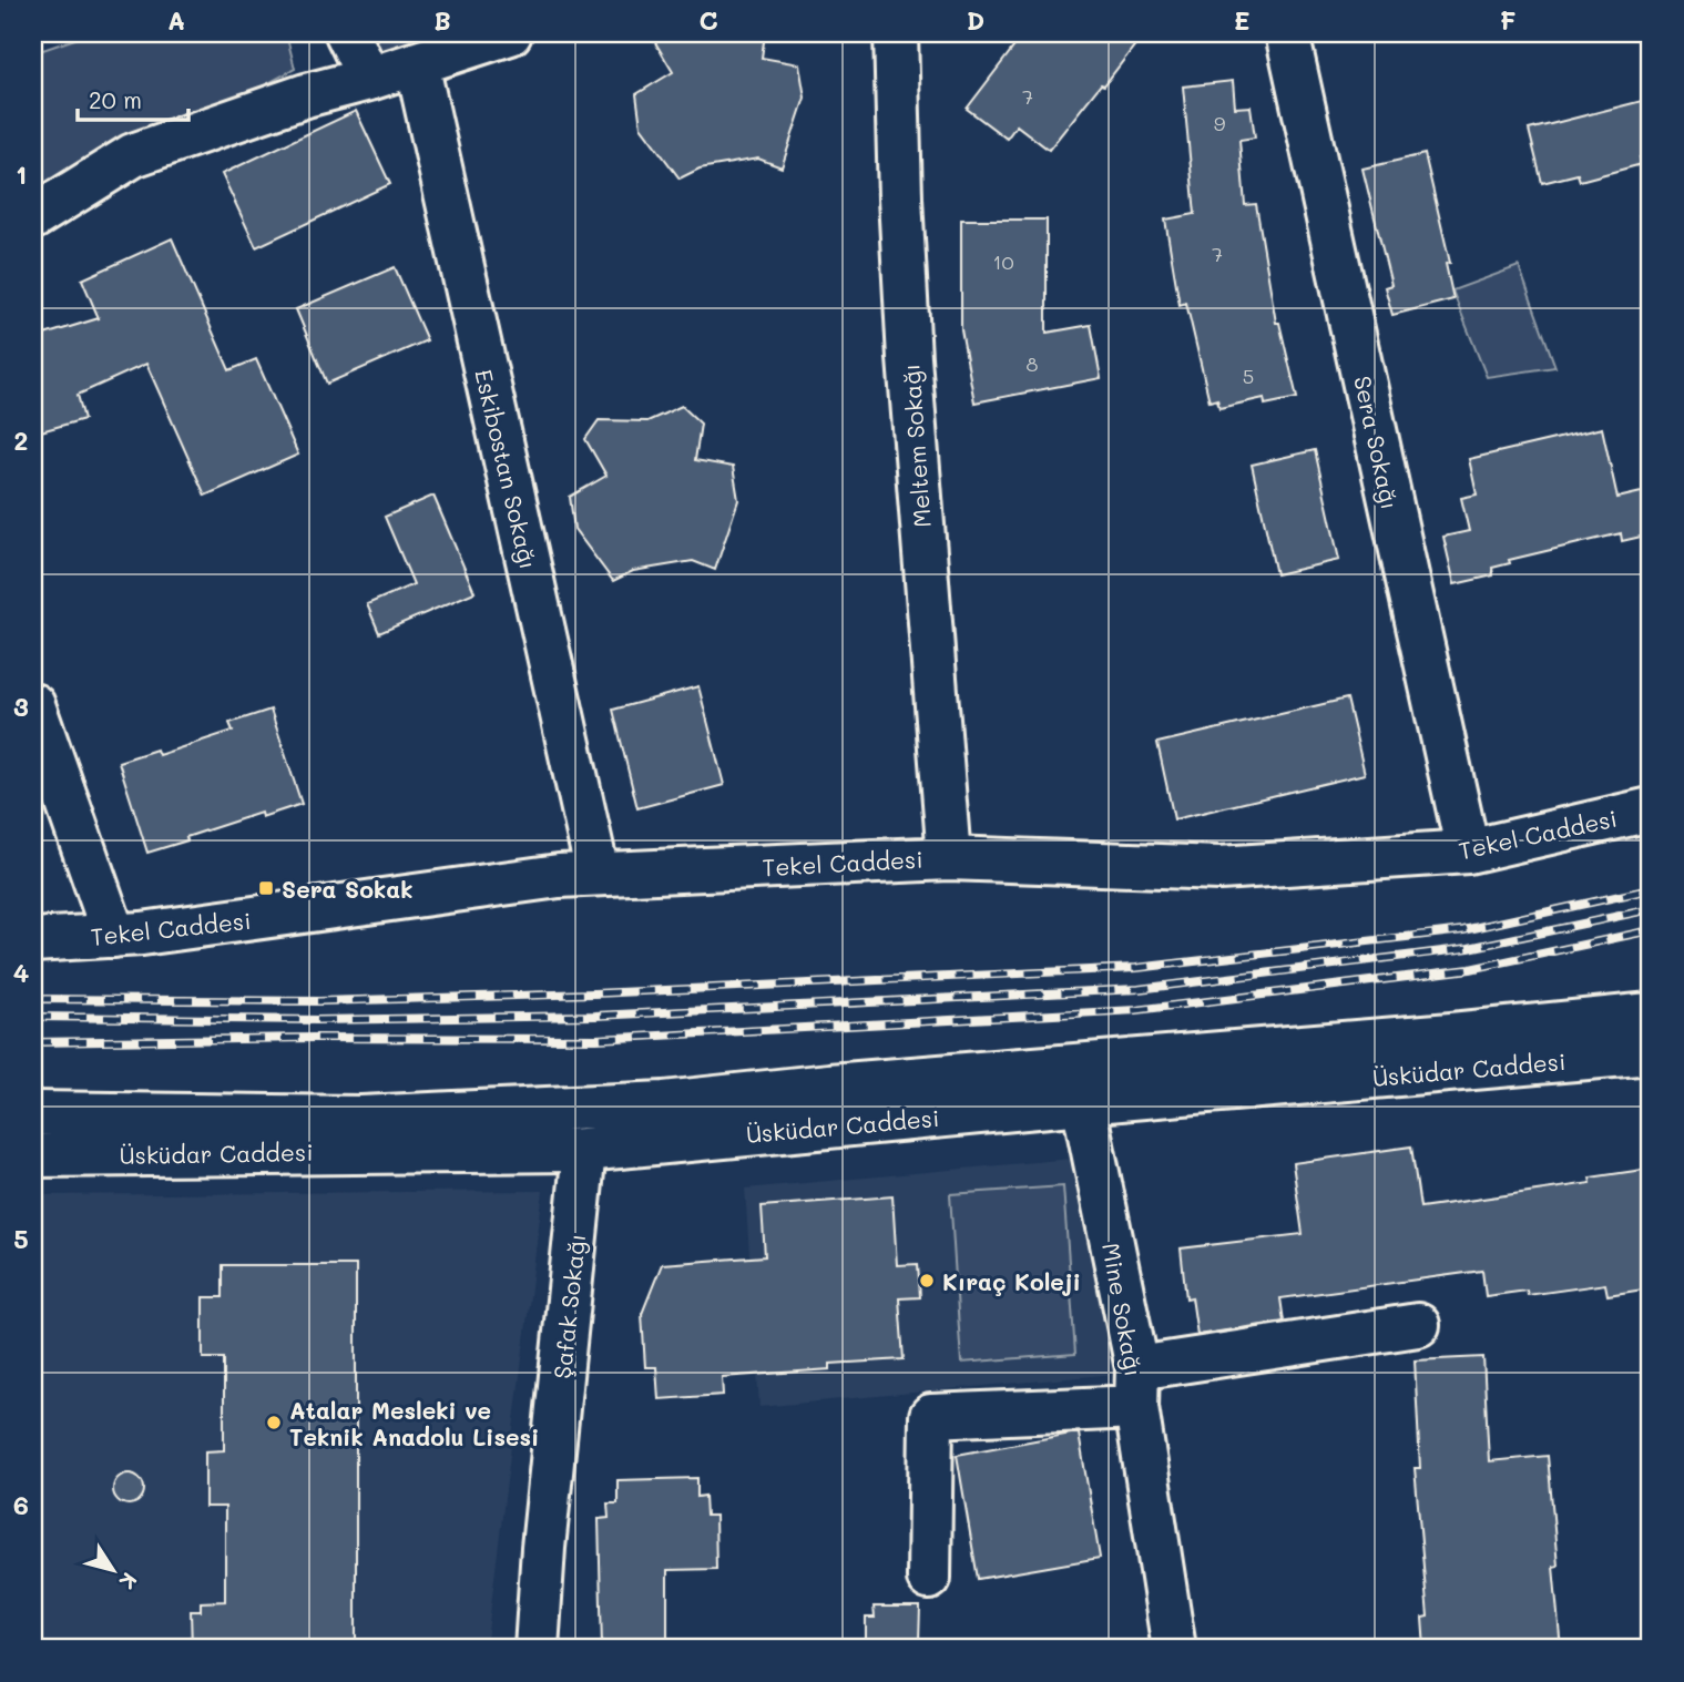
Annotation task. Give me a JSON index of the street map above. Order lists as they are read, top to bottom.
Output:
{
  "streets": {
    "street": [
      "Sera Sokağı",
      "Meltem Sokağı",
      "Eskibostan Sokağı",
      "Tekel Caddesi",
      "Üsküdar Caddesi",
      "Şafak Sokağı",
      "Mine Sokağı"
    ]
  },
  "crossings": [
    ["Sera Sokağı", "Tekel Caddesi"],
    ["Meltem Sokağı", "Tekel Caddesi"],
    ["Eskibostan Sokağı", "Tekel Caddesi"],
    ["Üsküdar Caddesi", "Şafak Sokağı"],
    ["Üsküdar Caddesi", "Mine Sokağı"]
  ],
  "places": {
    "transit": ["Sera Sokak"],
    "other": ["Kıraç Koleji", "Atalar Mesleki ve Teknik Anadolu Lisesi"]
  },
  "house_numbers": [
    "7",
    "9",
    "7",
    "10",
    "8",
    "5"
  ],
  "scale_bar": "20 m",
  "north": "bottom right",
  "grid": {
    "columns": [
      "A",
      "B",
      "C",
      "D",
      "E",
      "F"
    ],
    "rows": [
      "1",
      "2",
      "3",
      "4",
      "5",
      "6"
    ]
  }
}
